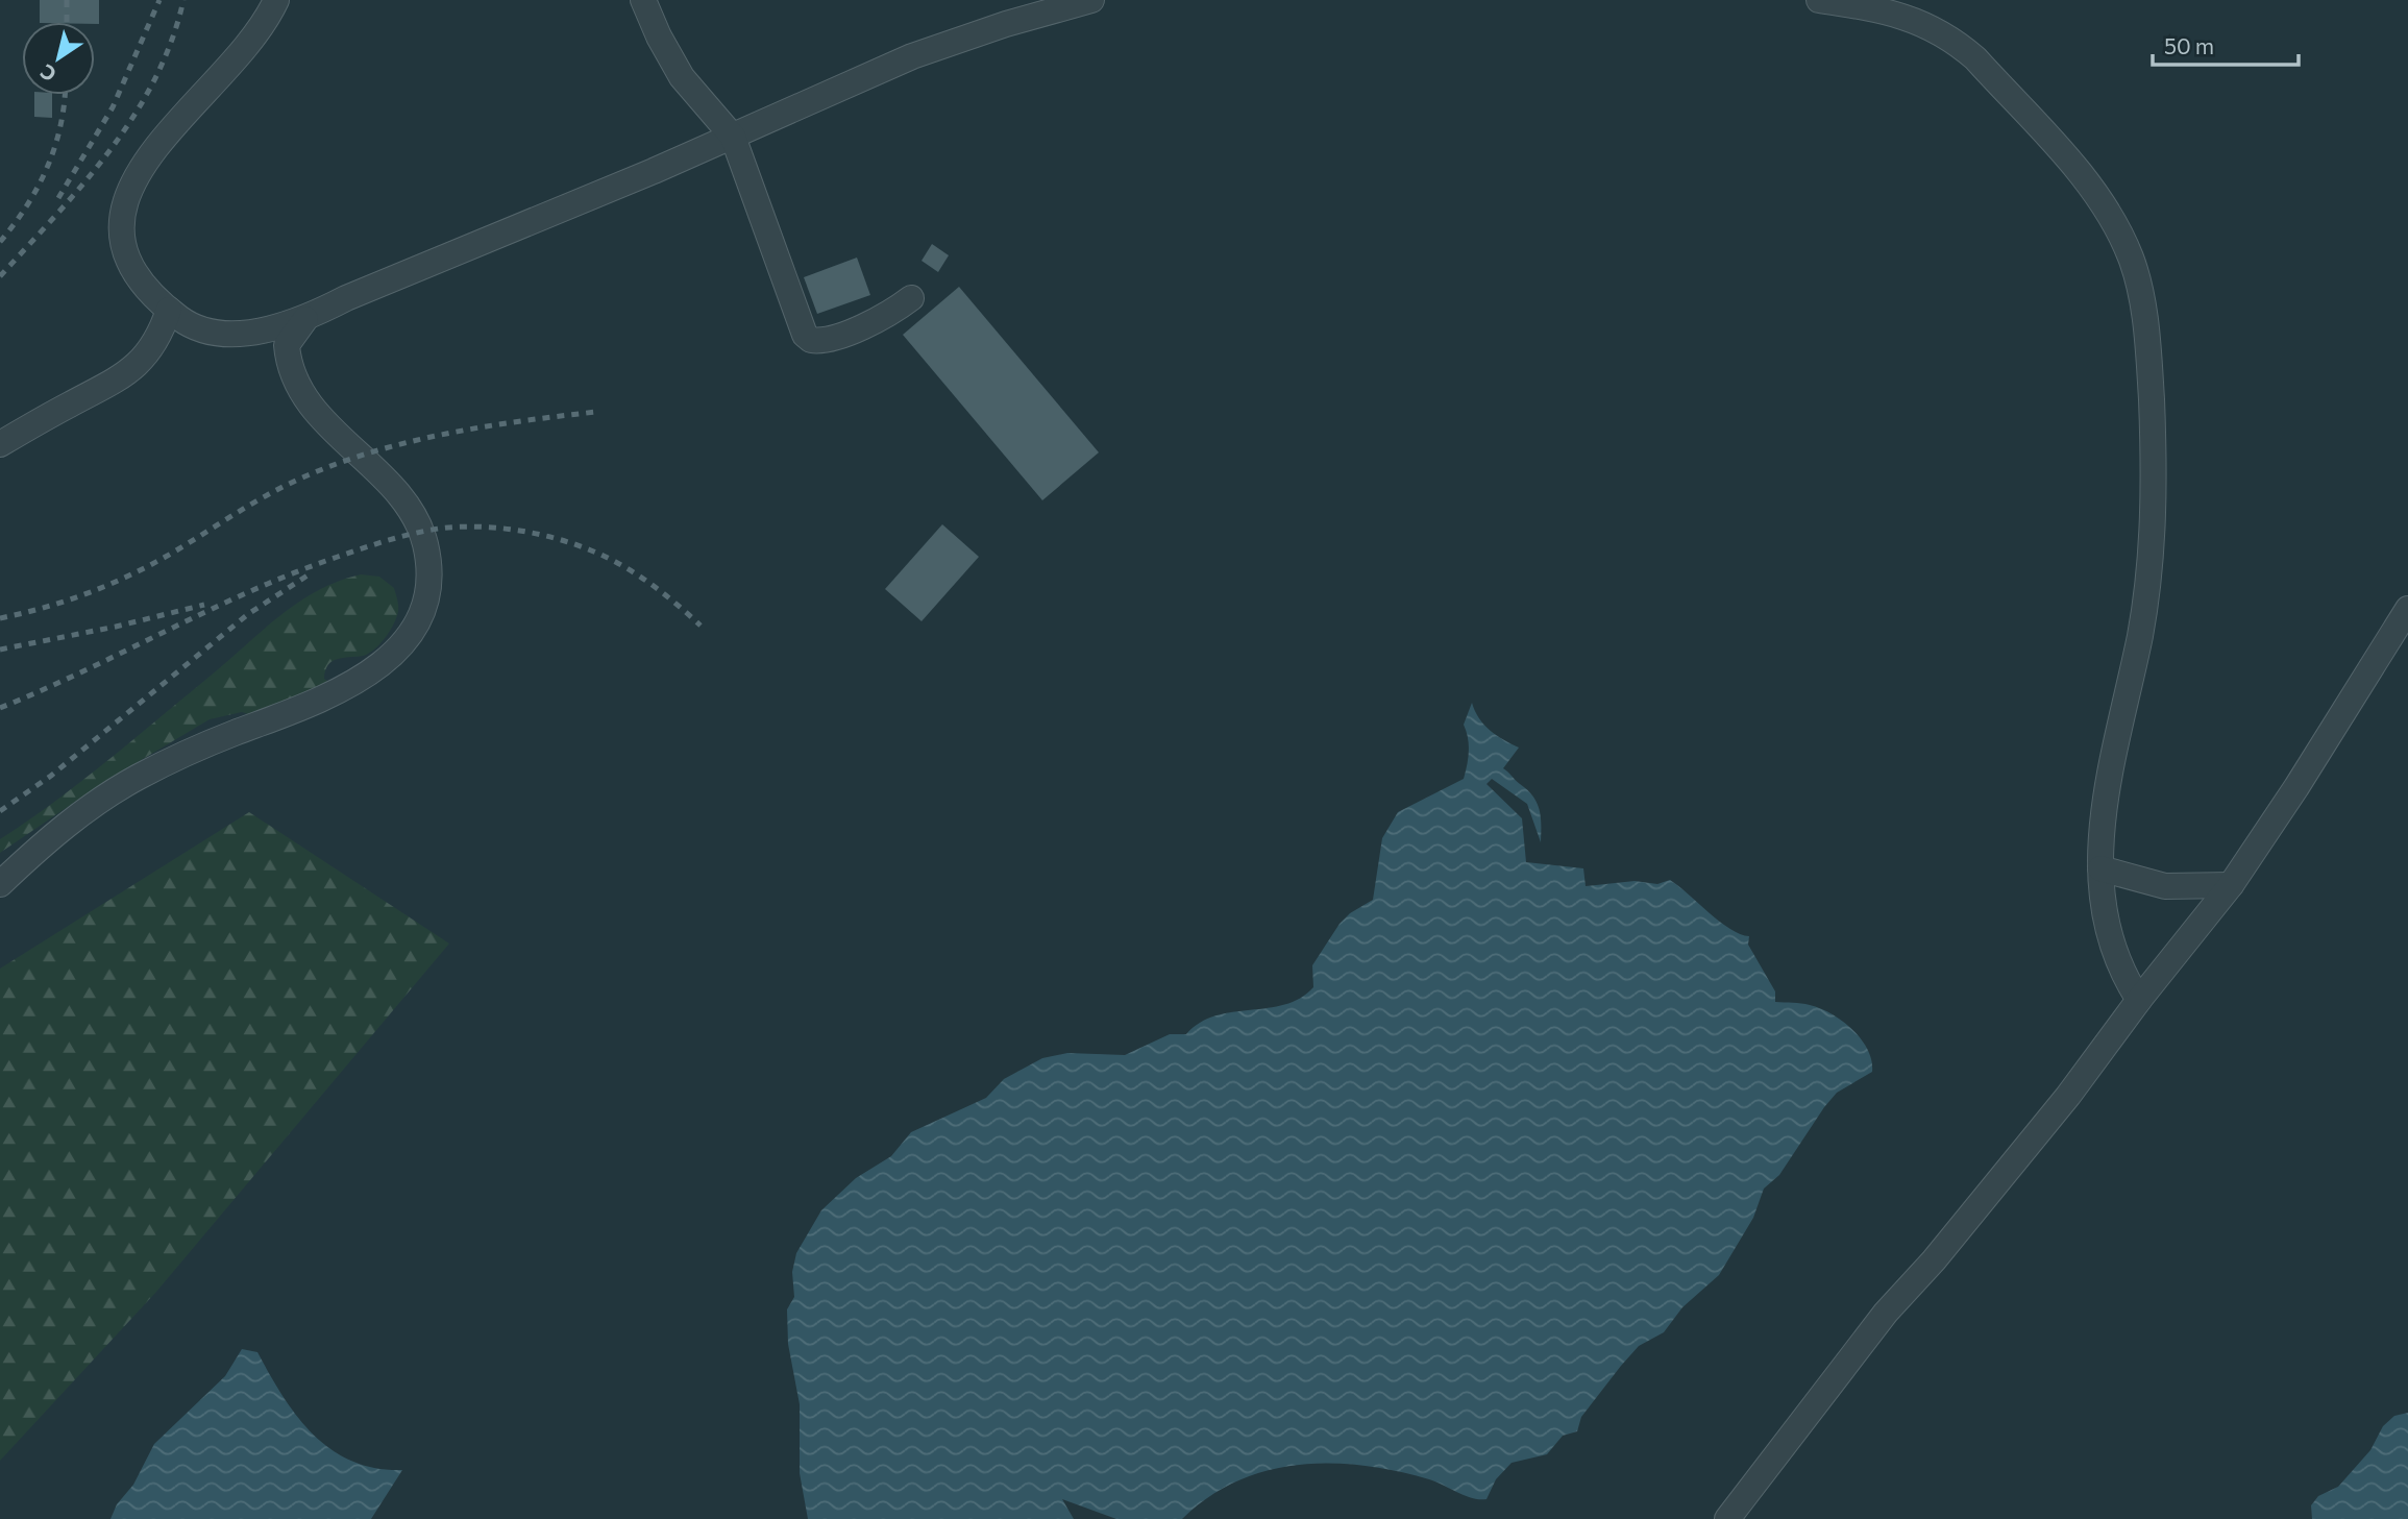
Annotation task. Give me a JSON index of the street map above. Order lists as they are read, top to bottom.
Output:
{
  "scale_bar": "50 m",
  "north": "bottom left"
}
